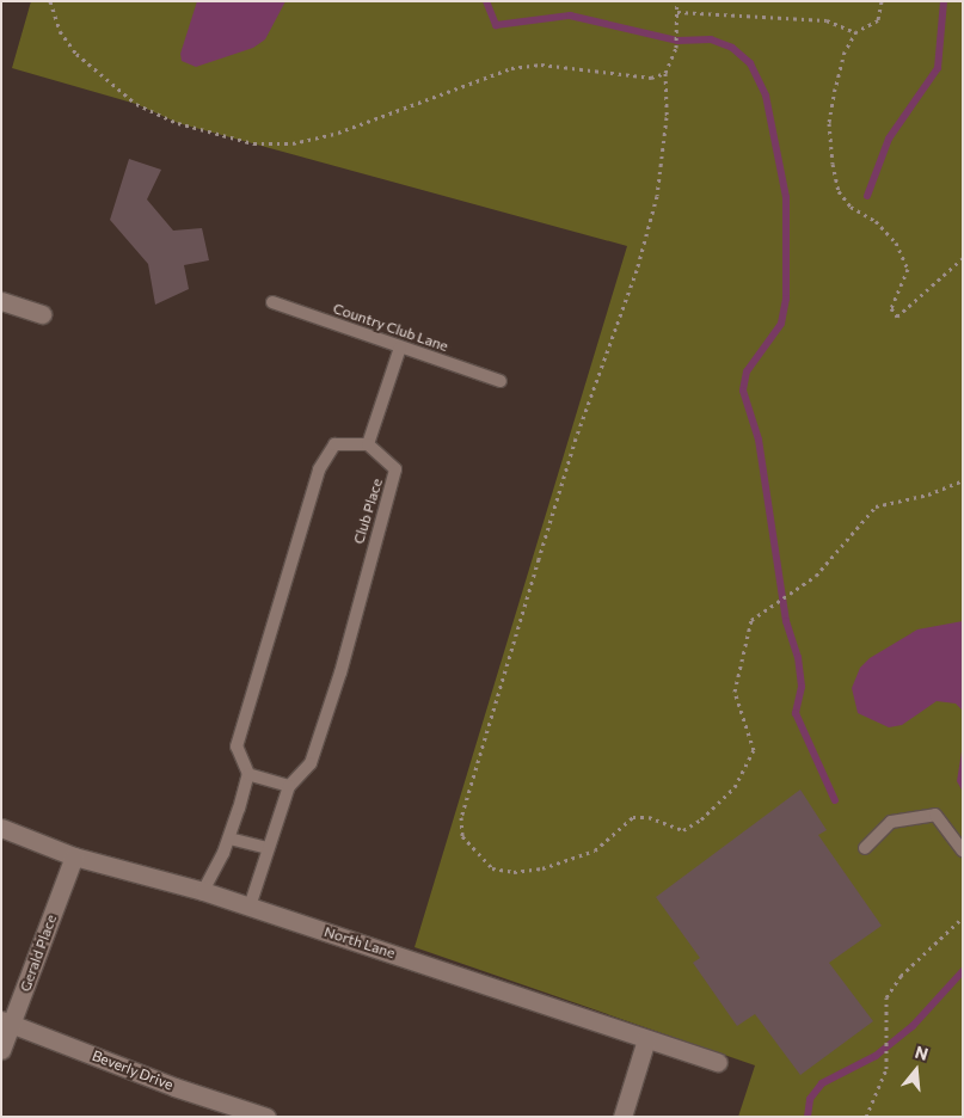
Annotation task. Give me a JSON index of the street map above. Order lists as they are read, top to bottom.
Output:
{
  "streets": {
    "street": ["North Lane", "Gerald Place", "Beverly Drive"],
    "lane": ["Country Club Lane", "Club Place"]
  },
  "crossings": [
    ["Club Place", "North Lane"],
    ["North Lane", "Gerald Place"],
    ["Gerald Place", "Beverly Drive"]
  ],
  "north": "top"
}
